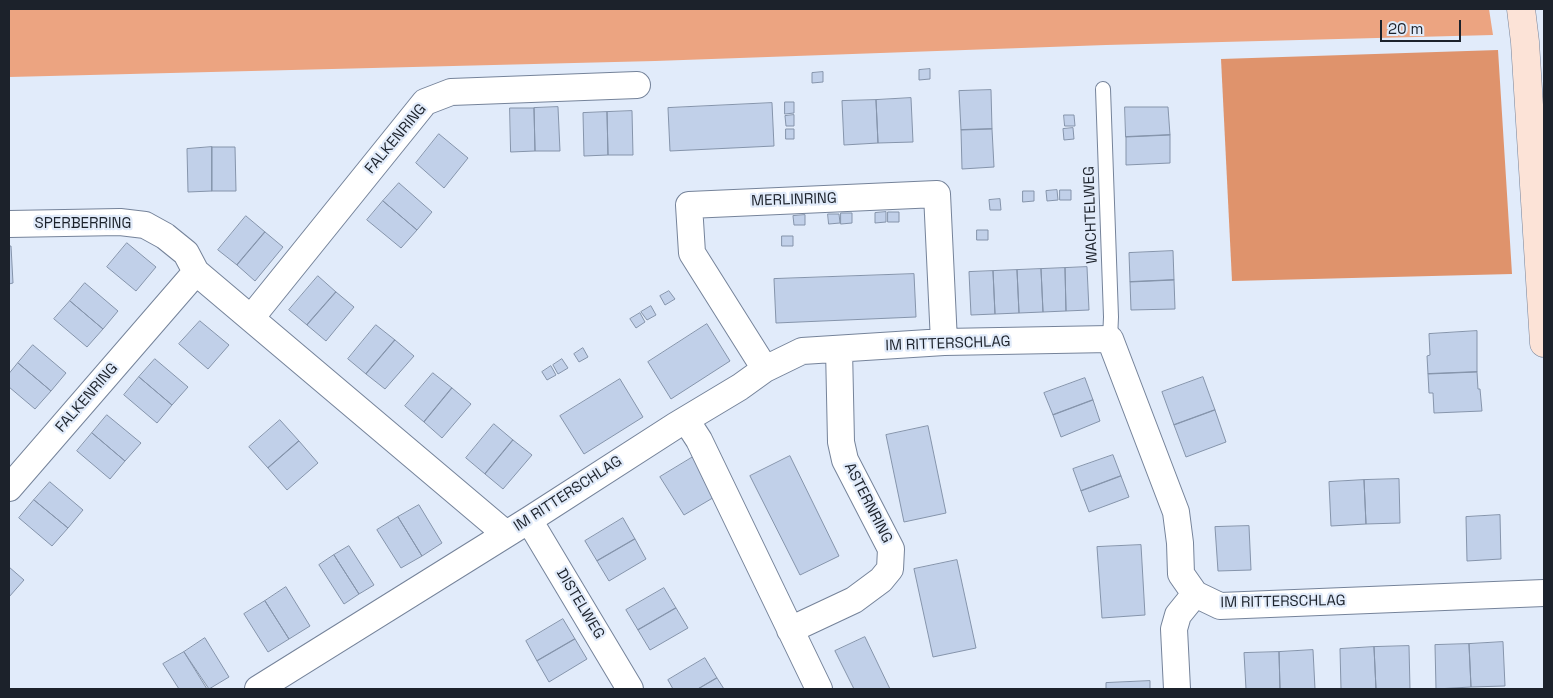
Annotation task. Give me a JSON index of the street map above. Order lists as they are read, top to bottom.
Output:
{
  "streets": {
    "street": [
      "FALKENRING",
      "MERLINRING",
      "SPERBERRING",
      "IM RITTERSCHLAG",
      "ASTERNRING",
      "DISTELWEG"
    ],
    "lane": ["WACHTELWEG"]
  },
  "crossings": [
    ["FALKENRING", "SPERBERRING"],
    ["MERLINRING", "IM RITTERSCHLAG"],
    ["WACHTELWEG", "IM RITTERSCHLAG"],
    ["IM RITTERSCHLAG", "ASTERNRING"],
    ["IM RITTERSCHLAG", "DISTELWEG"]
  ],
  "scale_bar": "20 m"
}
